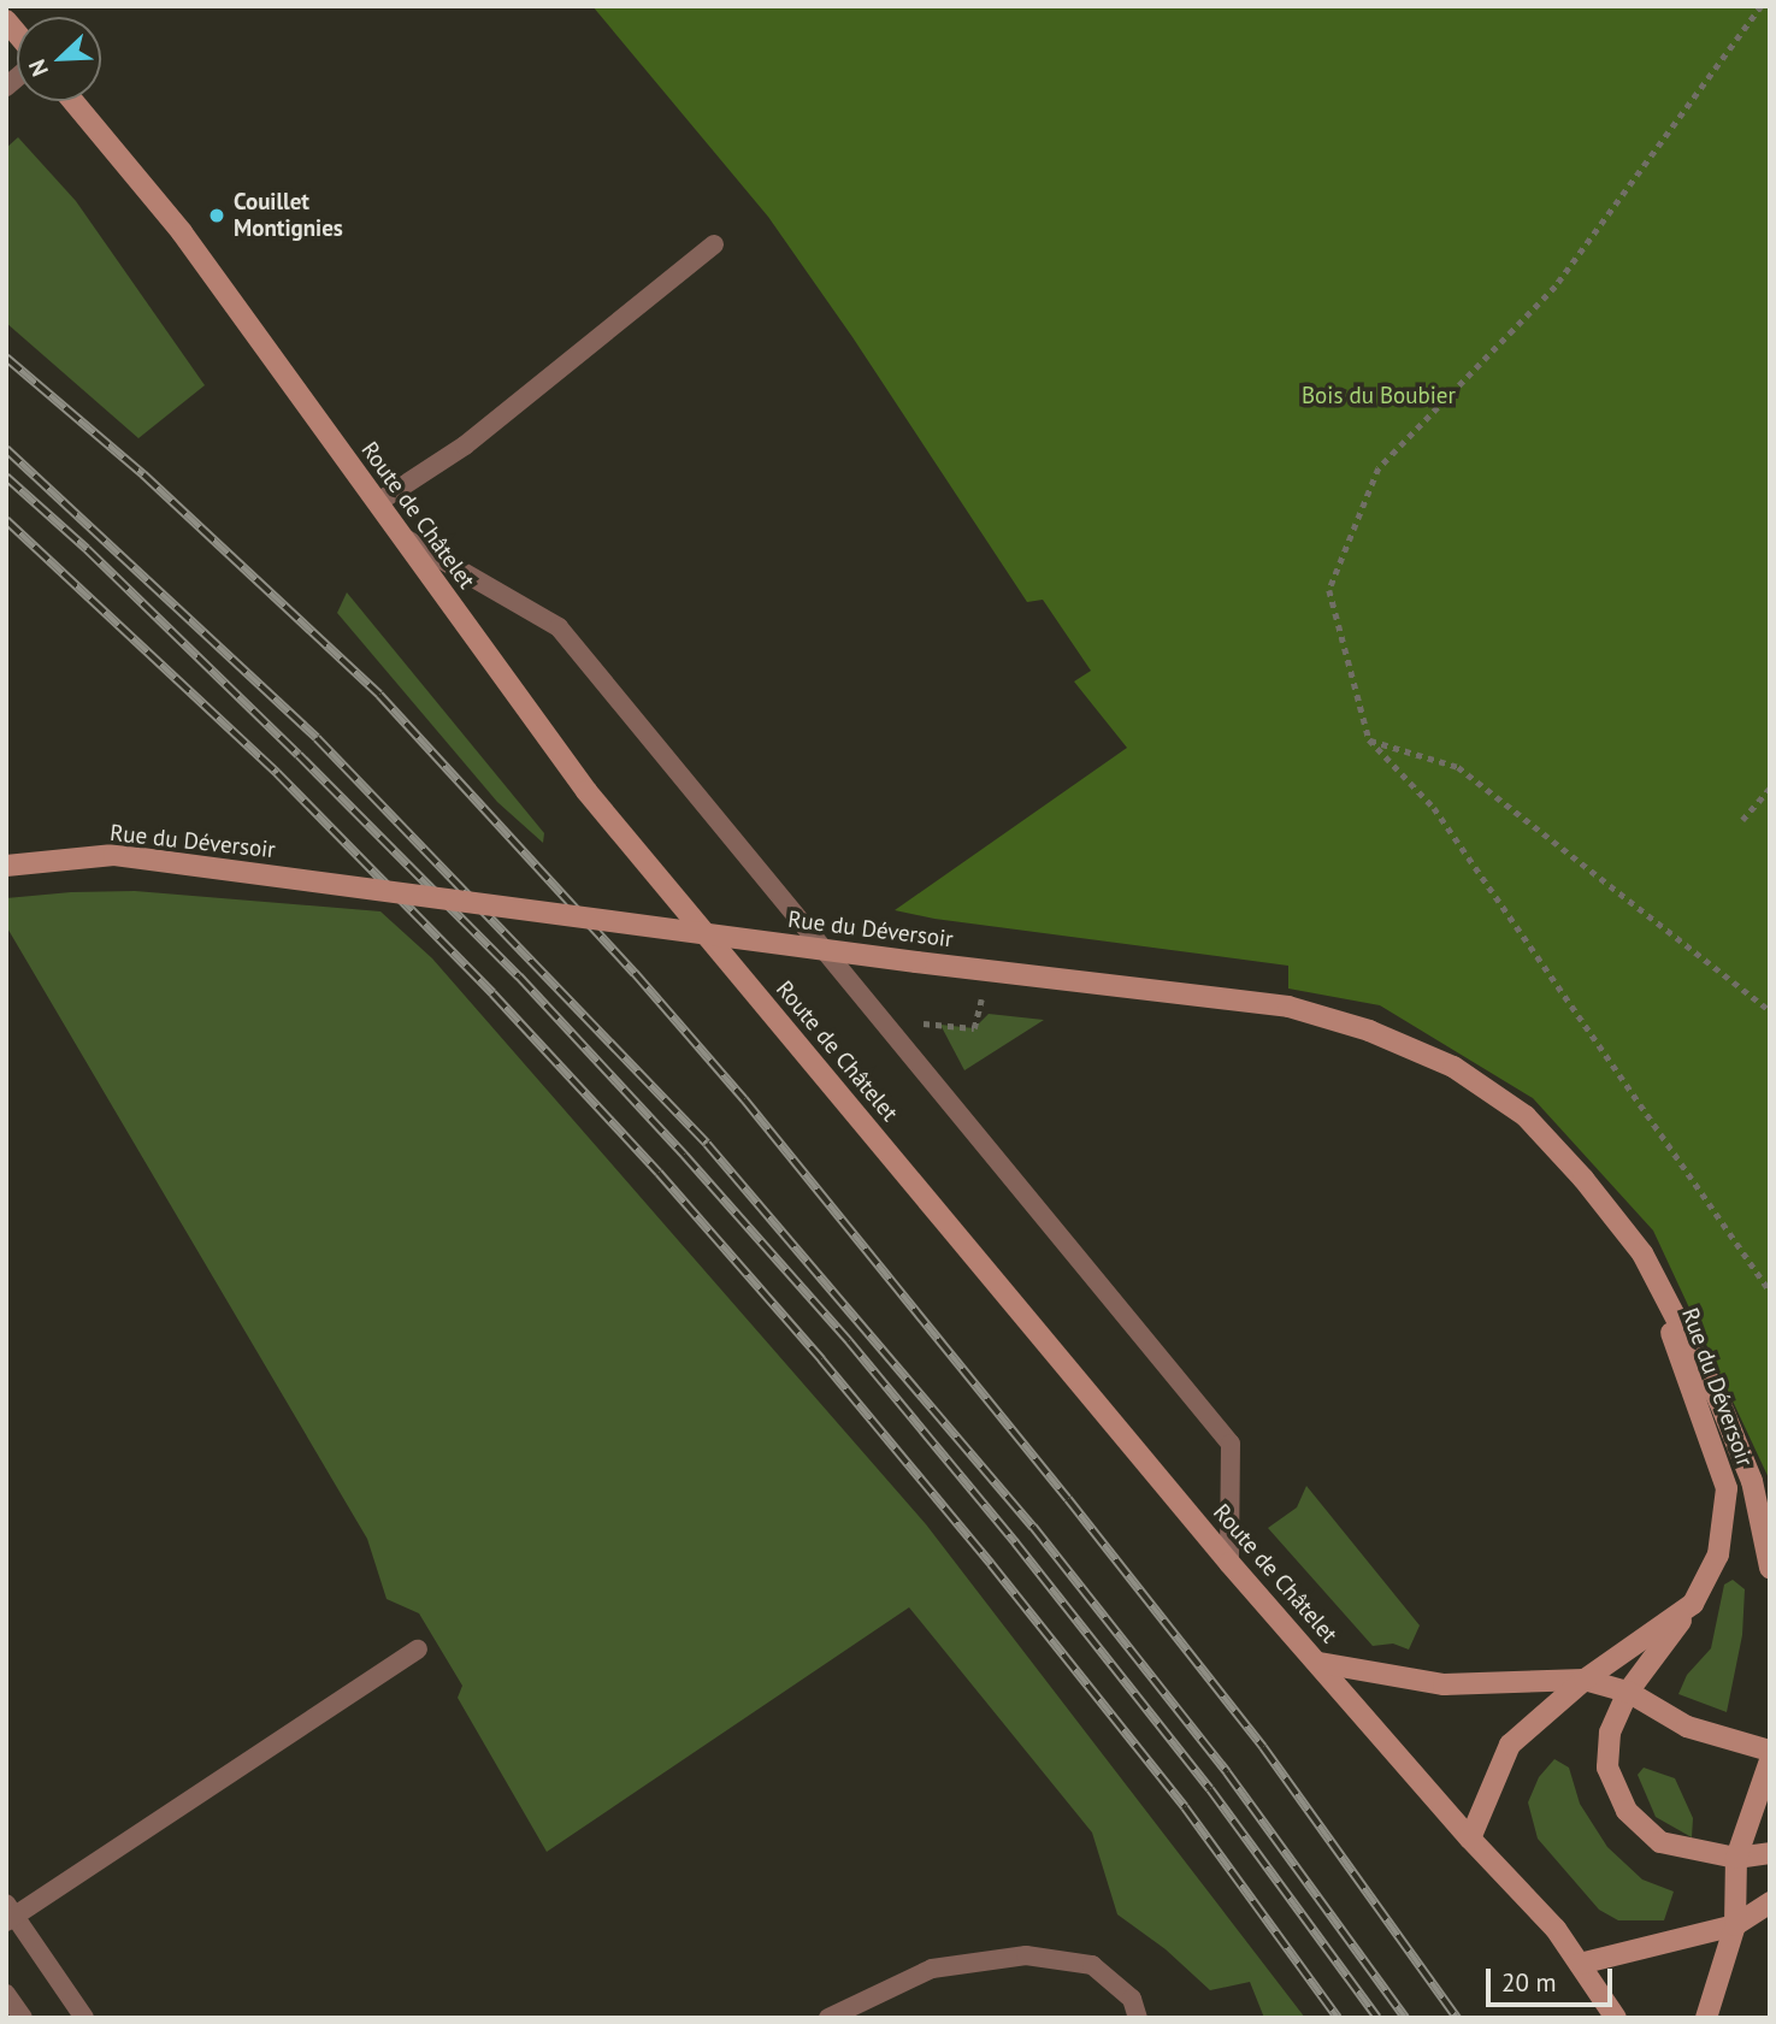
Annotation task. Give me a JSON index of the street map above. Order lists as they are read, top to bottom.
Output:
{
  "streets": {
    "main road": ["Route de Châtelet", "Rue du Déversoir"]
  },
  "crossings": [
    ["Route de Châtelet", "Rue du Déversoir"]
  ],
  "parks": ["Bois du Boubier"],
  "places": ["Couillet Montignies"],
  "scale_bar": "20 m",
  "north": "bottom left"
}
